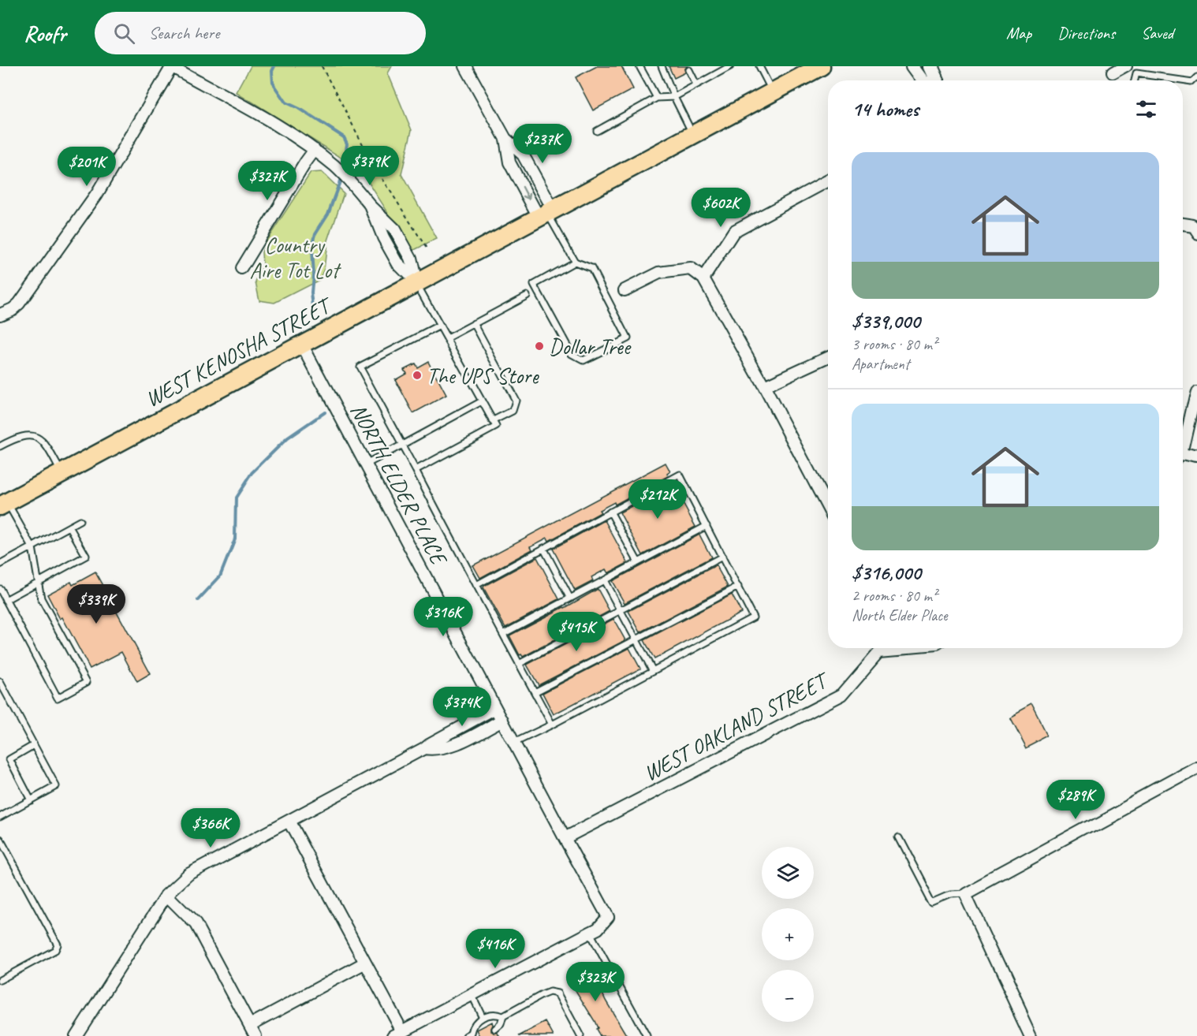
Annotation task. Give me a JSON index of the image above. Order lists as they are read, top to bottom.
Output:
{
  "streets": {
    "main road": ["WEST KENOSHA STREET"],
    "street": ["NORTH ELDER PLACE", "WEST OAKLAND STREET"]
  },
  "crossings": [
    ["WEST KENOSHA STREET", "NORTH ELDER PLACE"],
    ["NORTH ELDER PLACE", "WEST OAKLAND STREET"]
  ],
  "parks": ["Country Aire Tot Lot"],
  "places": ["Dollar Tree", "The UPS Store"],
  "page": {
    "header": "Roofr",
    "search": "Search here",
    "nav": ["Map", "Directions", "Saved"],
    "heading": "14 homes",
    "price": [
      "$237K",
      "$379K",
      "$201K",
      "$327K",
      "$602K",
      "$212K",
      "$339K",
      "$316K",
      "$415K",
      "$374K",
      "$289K",
      "$366K",
      "$416K",
      "$323K"
    ],
    "list": [
      {
        "name": "$339,000",
        "note": "3 rooms · 80 m² · Apartment"
      },
      {
        "name": "$316,000",
        "note": "2 rooms · 80 m² · North Elder Place"
      }
    ],
    "map_buttons": ["+", "−"]
  }
}
